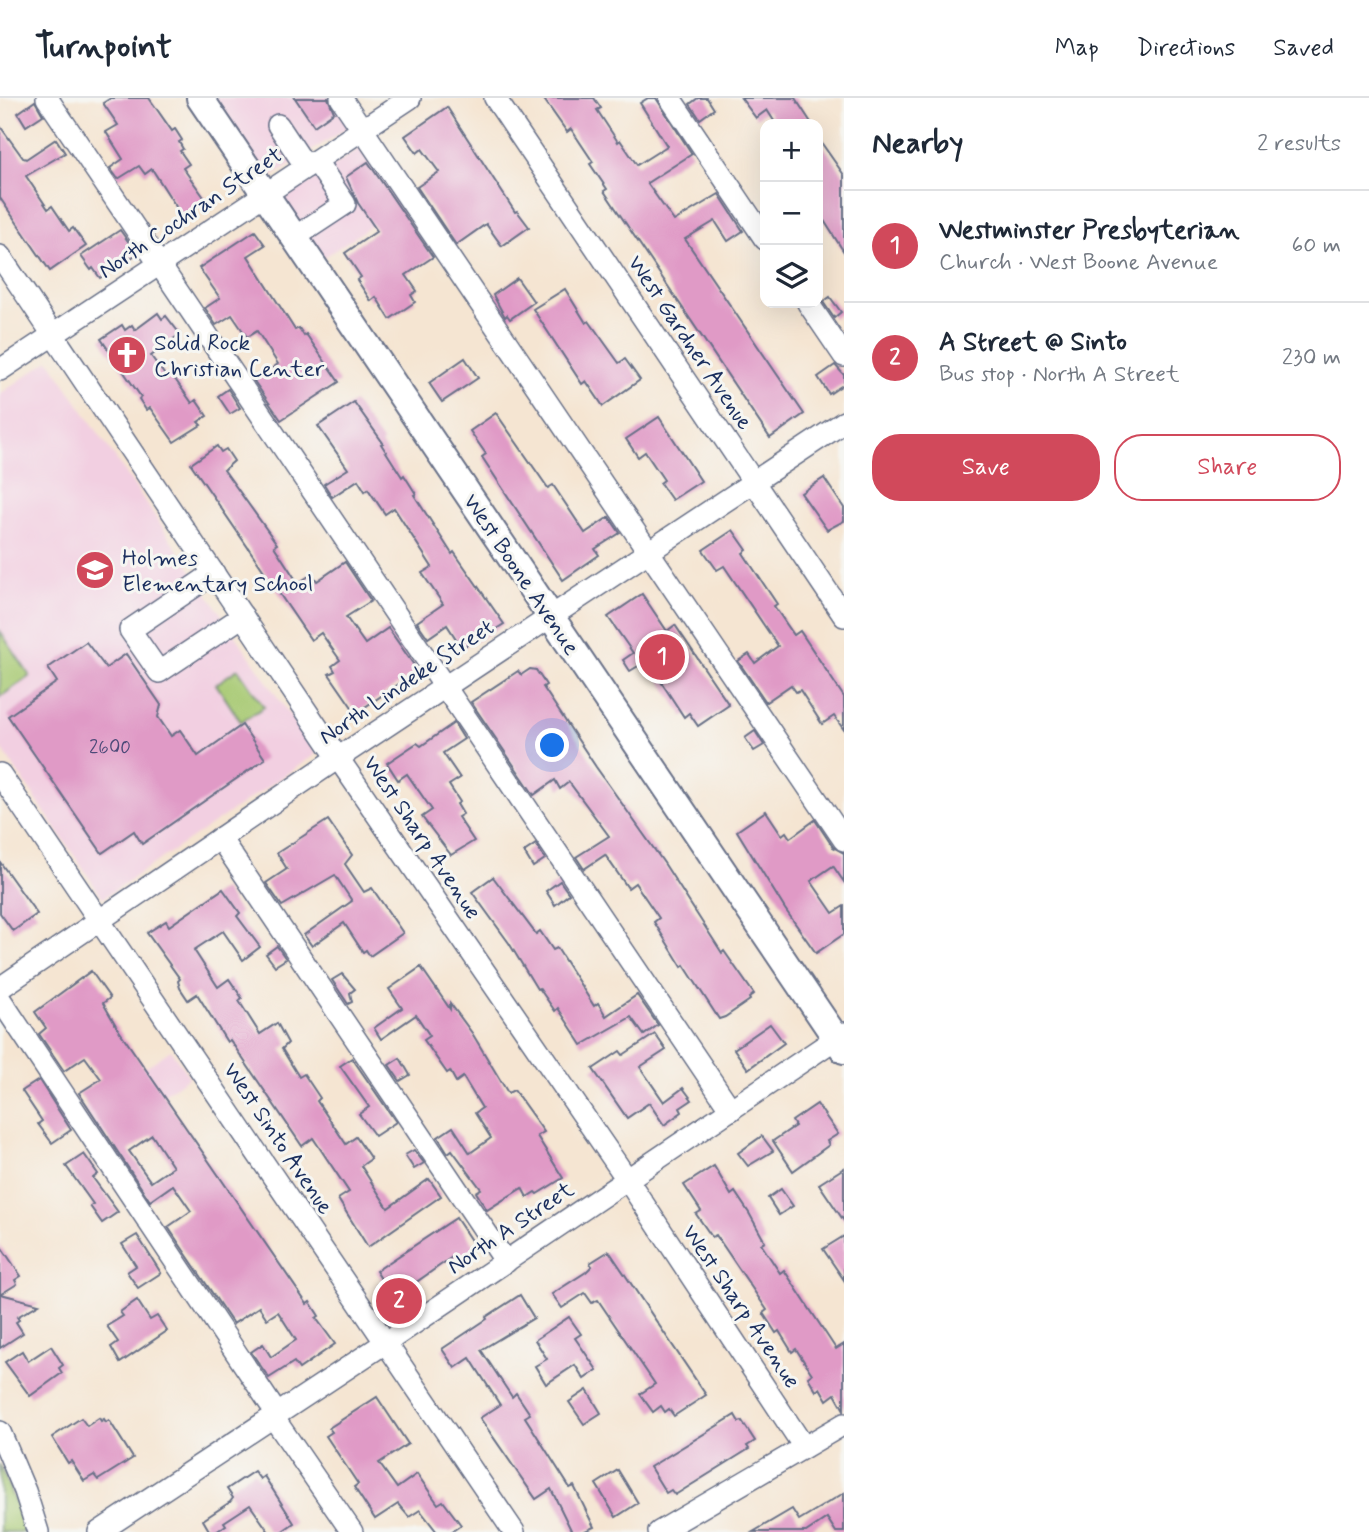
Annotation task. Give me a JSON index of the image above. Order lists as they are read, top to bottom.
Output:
{
  "streets": {
    "main road": ["West Boone Avenue"],
    "street": [
      "North Cochran Street",
      "West Gardner Avenue",
      "North Lindeke Street",
      "West Sharp Avenue",
      "West Sinto Avenue",
      "North A Street"
    ]
  },
  "crossings": [
    ["North Cochran Street", "West Boone Avenue"],
    ["North Cochran Street", "West Sharp Avenue"],
    ["West Gardner Avenue", "North Lindeke Street"],
    ["West Boone Avenue", "North Lindeke Street"],
    ["West Boone Avenue", "North A Street"],
    ["North Lindeke Street", "West Sharp Avenue"],
    ["North Lindeke Street", "West Sinto Avenue"],
    ["West Sharp Avenue", "North A Street"],
    ["West Sinto Avenue", "North A Street"]
  ],
  "places": {
    "church": ["Solid Rock Christian Center"],
    "school or university": ["Holmes Elementary School"]
  },
  "house_numbers": ["2600"],
  "page": {
    "header": "Turnpoint",
    "nav": ["Map", "Directions", "Saved"],
    "heading": ["Nearby", "2 results"],
    "map_buttons": ["+", "−"],
    "list": [
      {
        "mark": "1",
        "name": "Westminster Presbyterian",
        "note": "Church · West Boone Avenue",
        "value": "60 m"
      },
      {
        "mark": "2",
        "name": "A Street @ Sinto",
        "note": "Bus stop · North A Street",
        "value": "230 m"
      }
    ],
    "buttons": ["Save", "Share"],
    "pins": ["1", "2"]
  }
}
